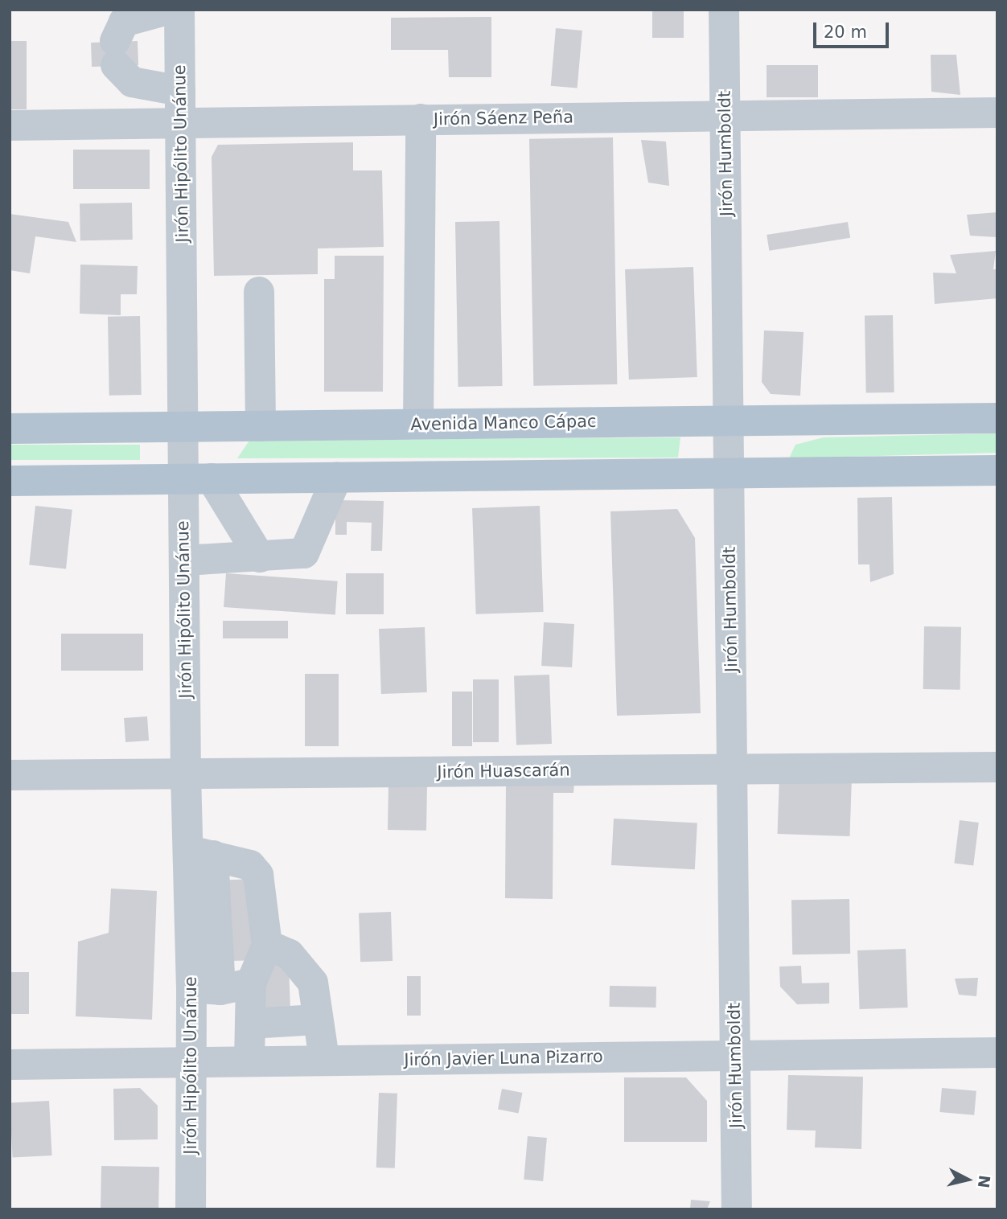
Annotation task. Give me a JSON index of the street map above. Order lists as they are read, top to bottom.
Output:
{
  "streets": {
    "main road": ["Avenida Manco Cápac"],
    "street": [
      "Jirón Sáenz Peña",
      "Jirón Hipólito Unánue",
      "Jirón Humboldt",
      "Jirón Huascarán",
      "Jirón Javier Luna Pizarro"
    ]
  },
  "crossings": [
    ["Jirón Sáenz Peña", "Jirón Hipólito Unánue"],
    ["Jirón Sáenz Peña", "Jirón Humboldt"],
    ["Jirón Hipólito Unánue", "Avenida Manco Cápac"],
    ["Jirón Hipólito Unánue", "Jirón Huascarán"],
    ["Jirón Hipólito Unánue", "Jirón Javier Luna Pizarro"],
    ["Jirón Humboldt", "Avenida Manco Cápac"],
    ["Jirón Humboldt", "Jirón Huascarán"],
    ["Jirón Humboldt", "Jirón Javier Luna Pizarro"]
  ],
  "scale_bar": "20 m",
  "north": "right"
}
